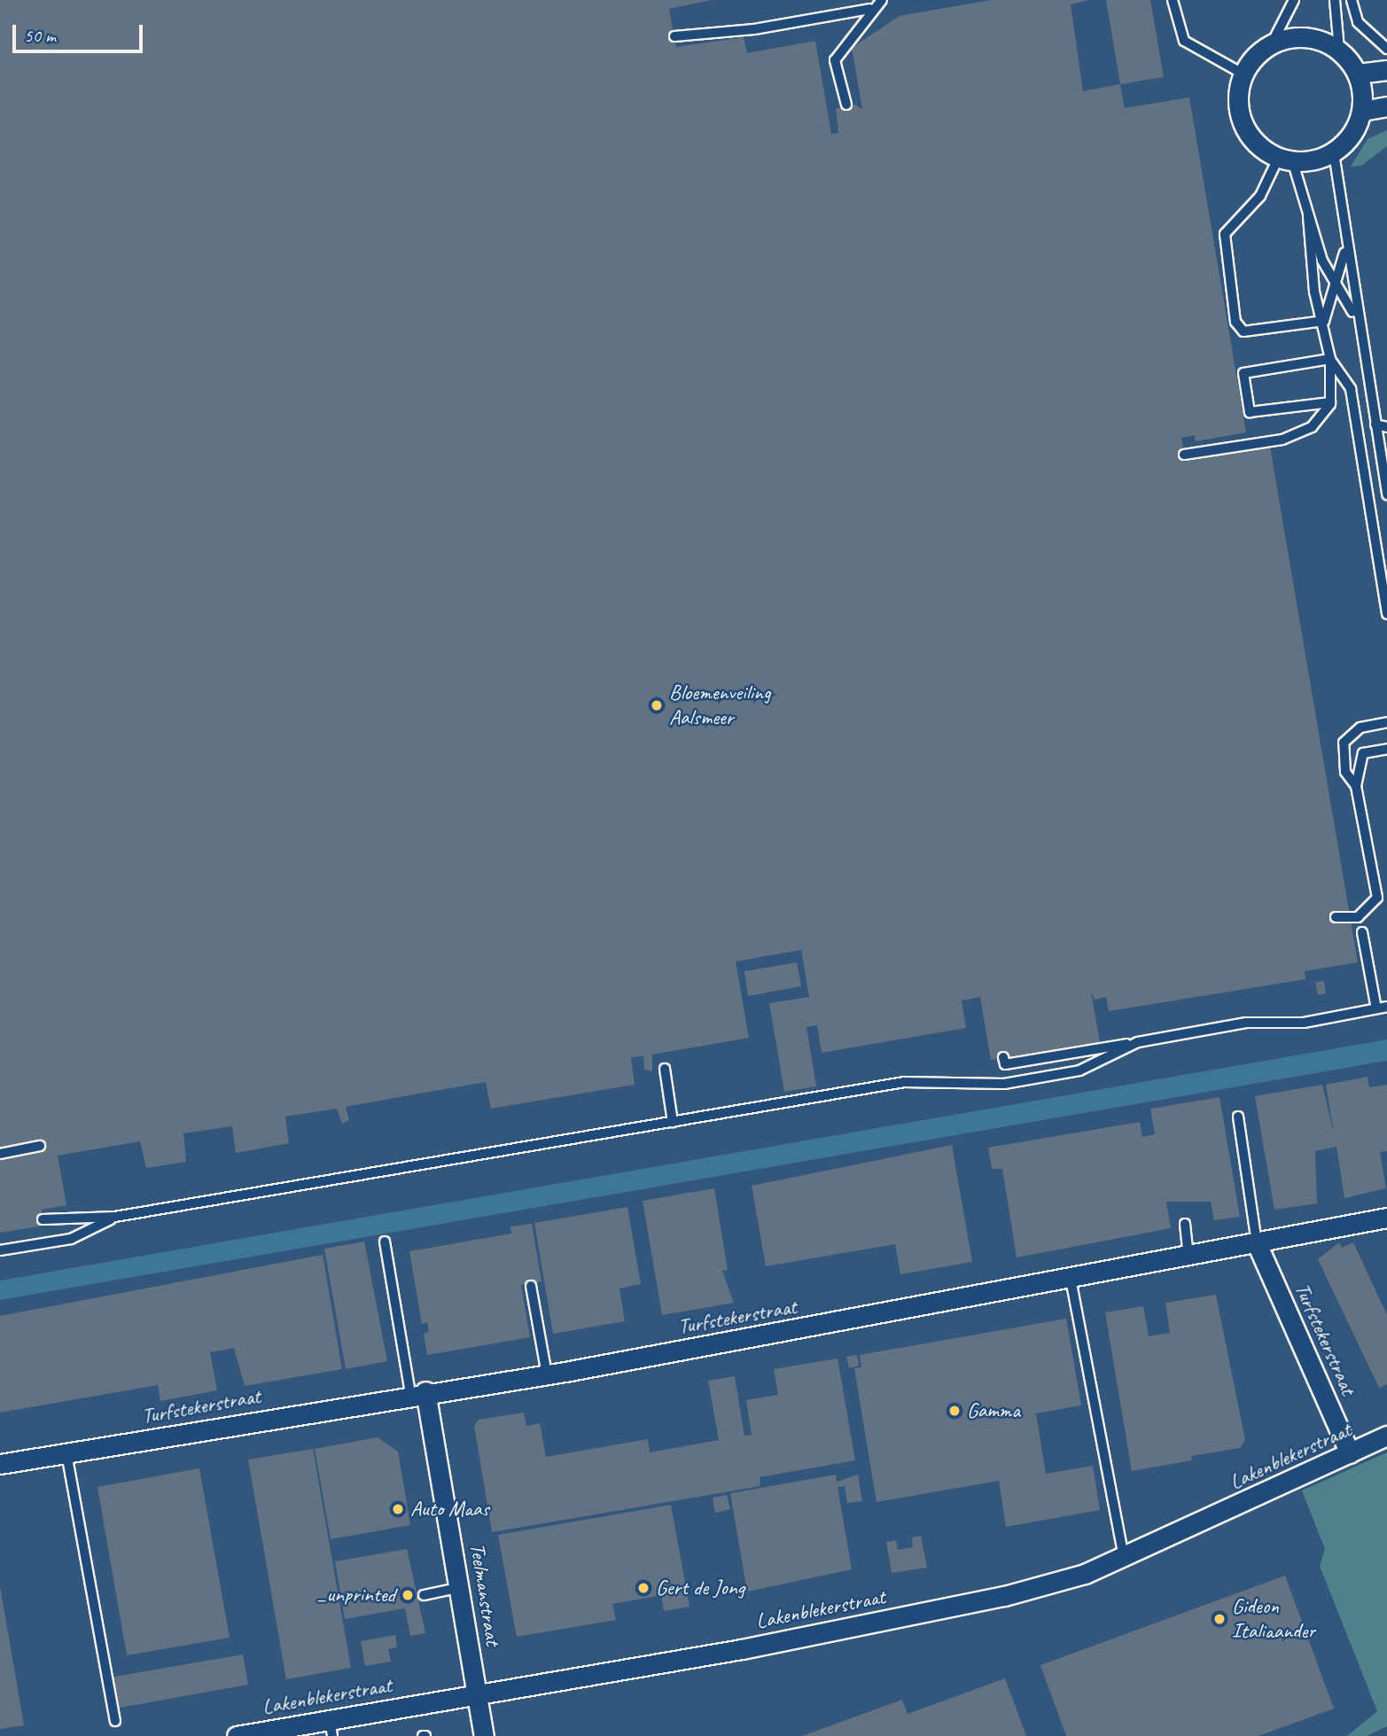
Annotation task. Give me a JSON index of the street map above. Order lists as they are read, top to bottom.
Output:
{
  "streets": {
    "street": ["Turfstekerstraat", "Lakenblekerstraat", "Teelmanstraat"]
  },
  "crossings": [
    ["Turfstekerstraat", "Lakenblekerstraat"],
    ["Turfstekerstraat", "Teelmanstraat"],
    ["Lakenblekerstraat", "Teelmanstraat"]
  ],
  "places": [
    "Bloemenveiling Aalsmeer",
    "Gamma",
    "Auto Maas",
    "Gert de Jong",
    "_unprinted",
    "Gideon Italiaander"
  ],
  "scale_bar": "50 m"
}
